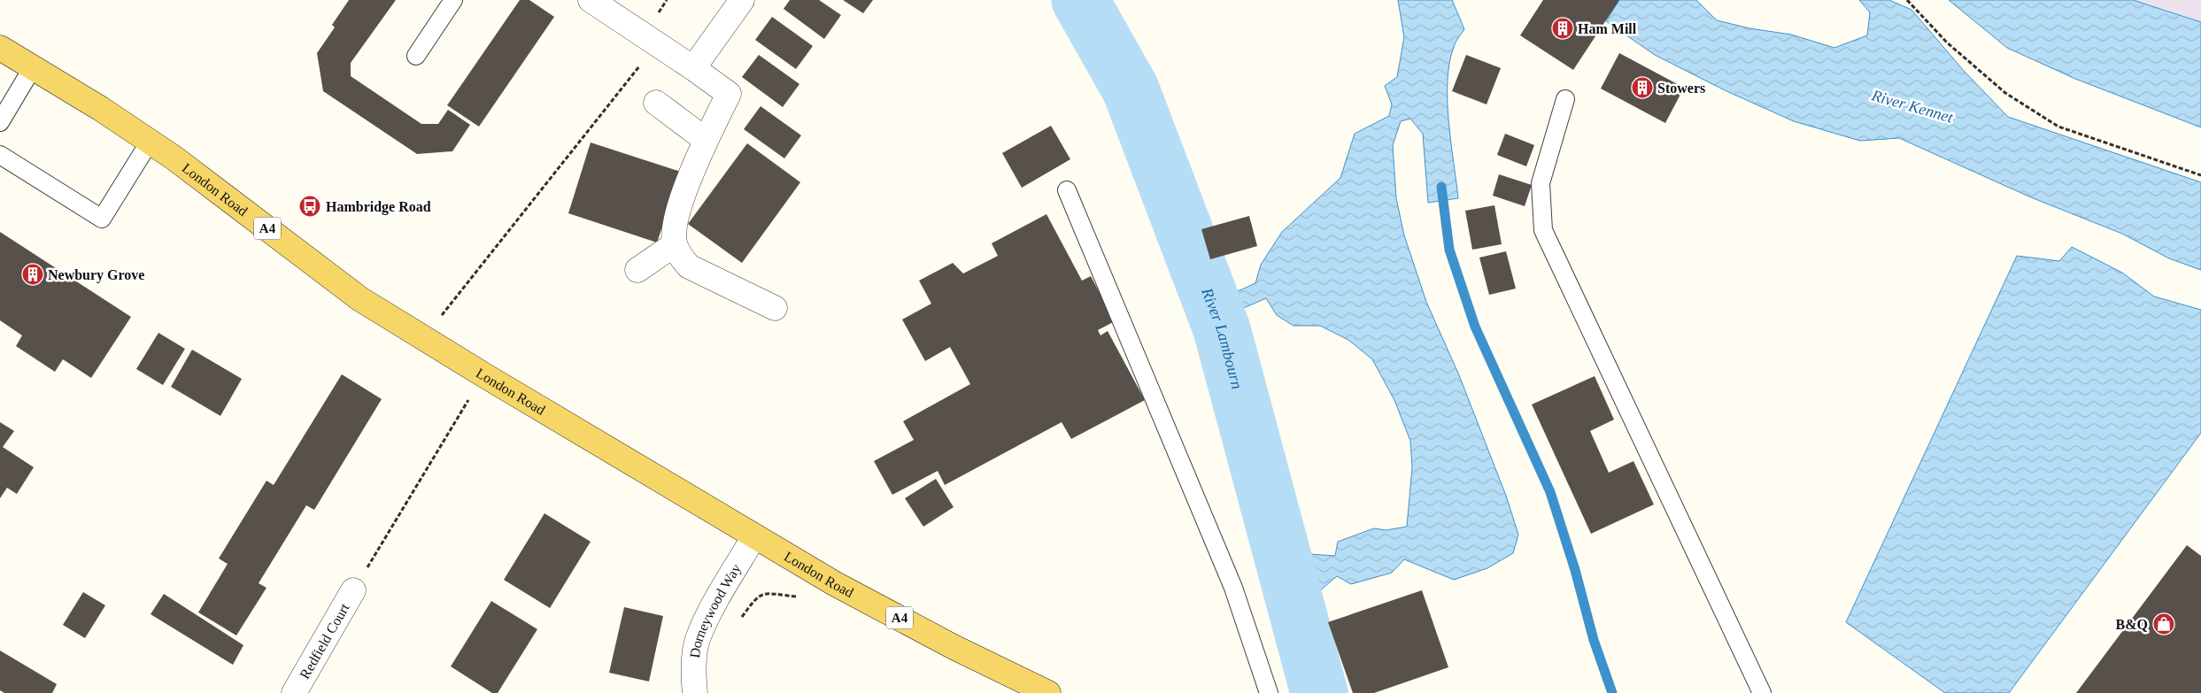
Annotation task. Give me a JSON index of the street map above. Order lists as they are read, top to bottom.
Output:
{
  "streets": {
    "main road": ["London Road", "A4"],
    "street": ["Dorneywood Way", "Redfield Court"]
  },
  "crossings": [
    ["London Road", "Dorneywood Way"]
  ],
  "water": ["River Kennet", "River Lambourn"],
  "places": {
    "building": ["Ham Mill", "Stowers", "Newbury Grove"],
    "bus stop": ["Hambridge Road"],
    "shop": ["B&Q"]
  }
}
